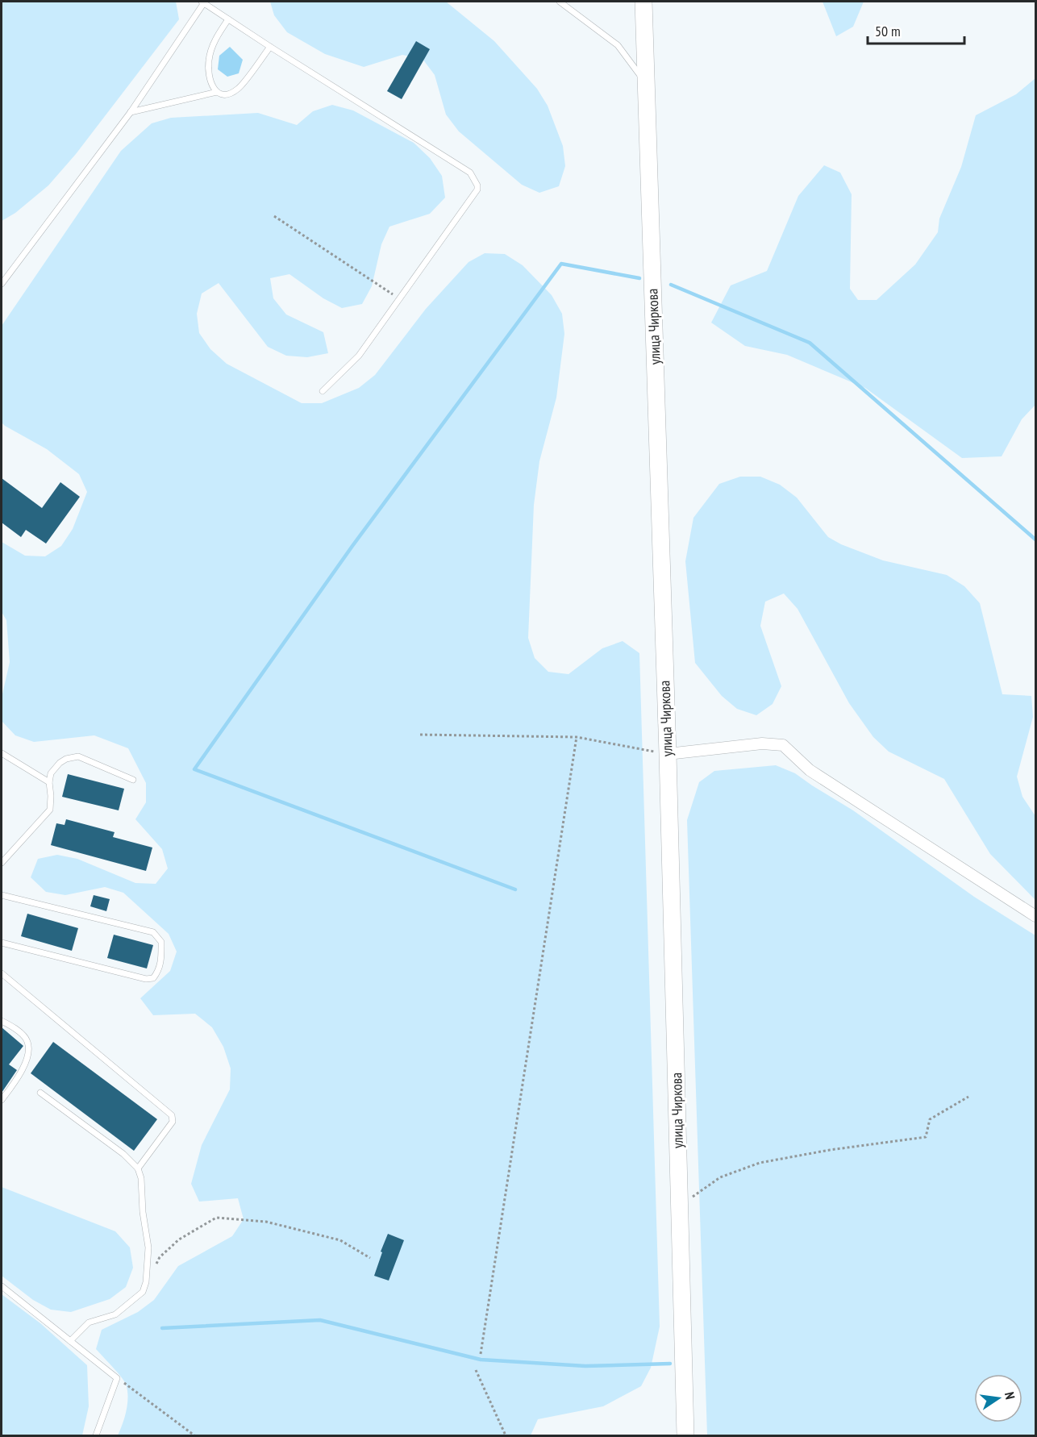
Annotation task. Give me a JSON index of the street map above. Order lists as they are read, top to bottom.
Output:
{
  "streets": {
    "main road": ["улица Чиркова"]
  },
  "scale_bar": "50 m",
  "north": "right"
}
